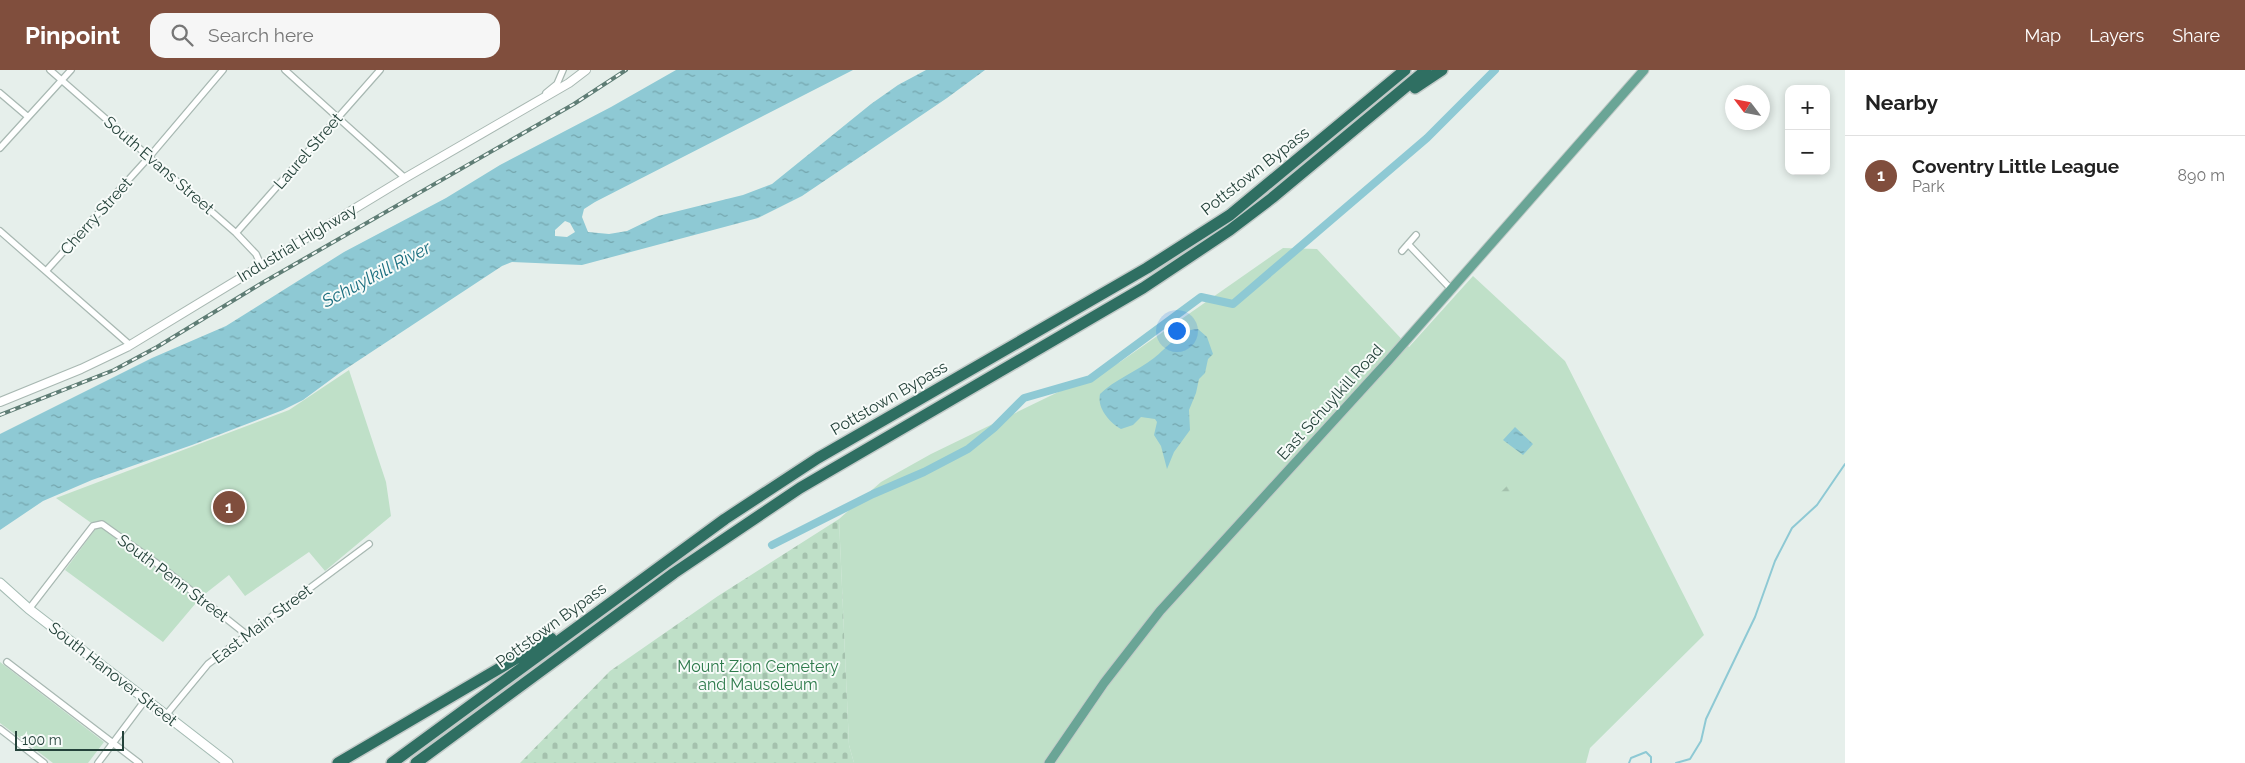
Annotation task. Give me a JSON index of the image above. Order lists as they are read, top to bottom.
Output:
{
  "streets": {
    "highway": ["Pottstown Bypass"],
    "main road": ["East Schuylkill Road", "South Hanover Street"],
    "street": [
      "Laurel Street",
      "South Evans Street",
      "Cherry Street",
      "Industrial Highway",
      "South Penn Street",
      "East Main Street"
    ]
  },
  "crossings": [
    ["Laurel Street", "South Evans Street"],
    ["South Evans Street", "Cherry Street"],
    ["South Evans Street", "Industrial Highway"],
    ["South Penn Street", "East Main Street"],
    ["South Penn Street", "South Hanover Street"],
    ["East Main Street", "South Hanover Street"]
  ],
  "water": ["Schuylkill River"],
  "parks": ["Mount Zion Cemetery and Mausoleum"],
  "scale_bar": "100 m",
  "north": "top left",
  "page": {
    "header": "Pinpoint",
    "search": "Search here",
    "nav": ["Map", "Layers", "Share"],
    "heading": "Nearby",
    "map_buttons": ["+", "−"],
    "list": [
      {
        "mark": "1",
        "name": "Coventry Little League",
        "note": "Park",
        "value": "890 m"
      }
    ],
    "pins": "1",
    "scale": "100 m"
  }
}
